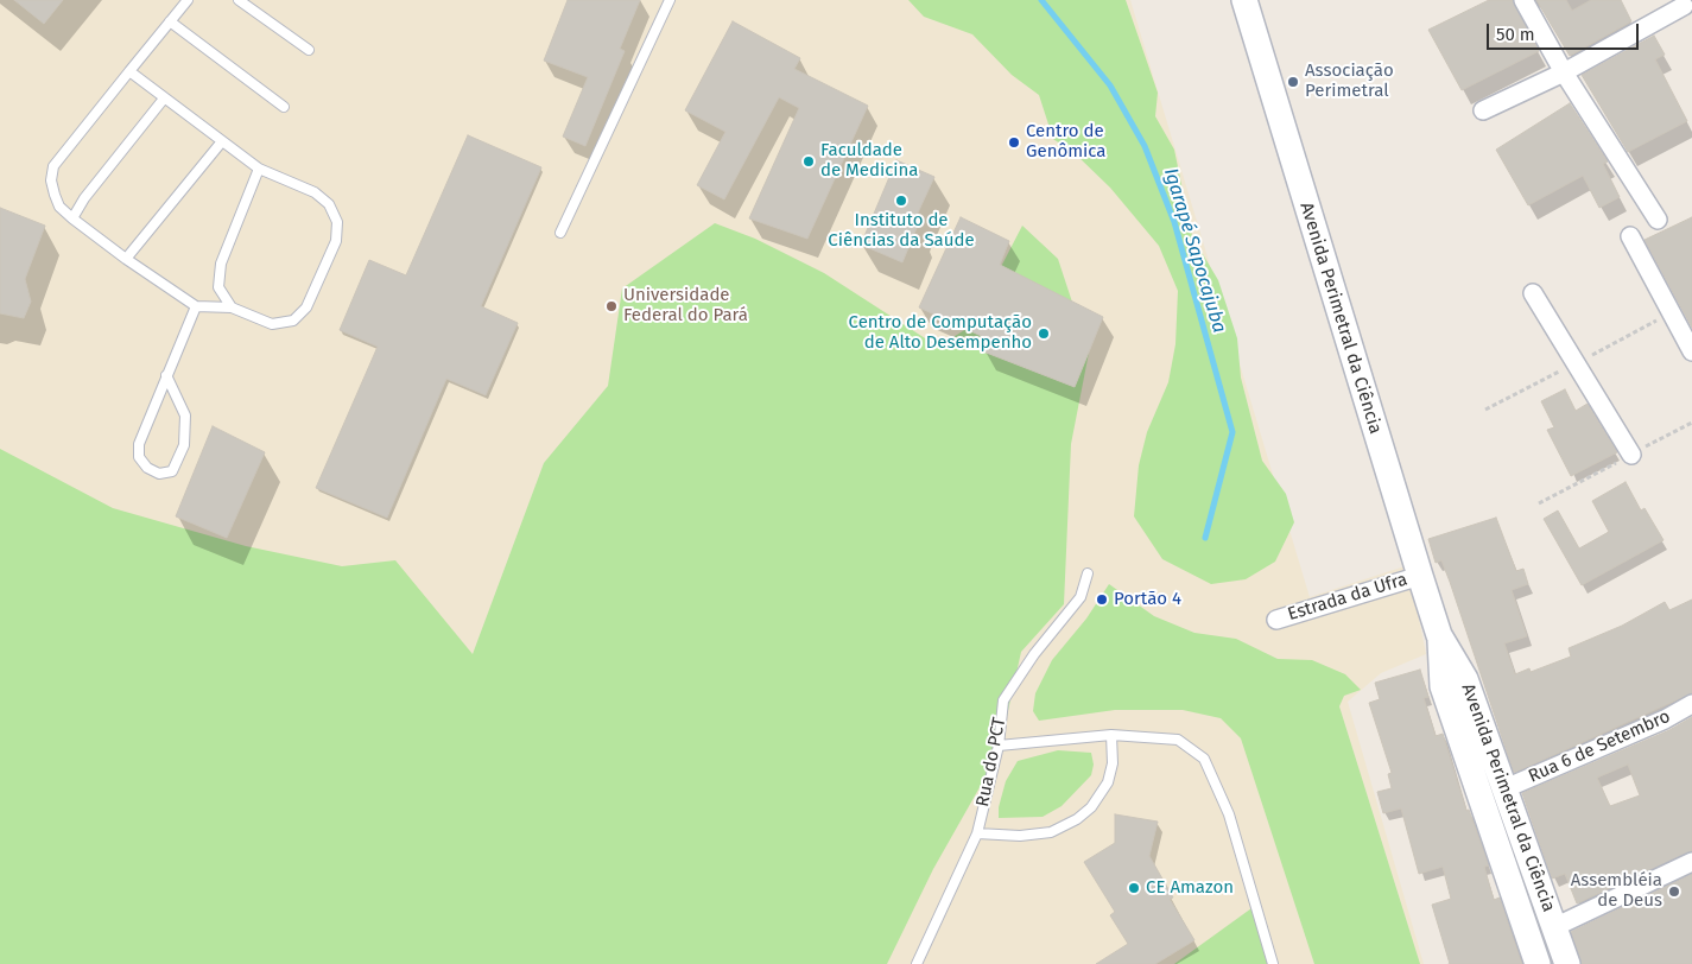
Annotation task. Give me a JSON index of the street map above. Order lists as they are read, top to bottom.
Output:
{
  "streets": {
    "main road": ["Avenida Perimetral da Ciência"],
    "street": ["Estrada da Ufra", "Rua 6 de Setembro"],
    "lane": ["Rua do PCT"]
  },
  "crossings": [
    ["Avenida Perimetral da Ciência", "Estrada da Ufra"],
    ["Avenida Perimetral da Ciência", "Rua 6 de Setembro"]
  ],
  "water": ["Igarapé Sapocajuba"],
  "places": [
    "Associação Perimetral",
    "Centro de Genômica",
    "Faculdade de Medicina",
    "Instituto de Ciências da Saúde",
    "Universidade Federal do Pará",
    "Centro de Computação de Alto Desempenho",
    "Portão 4",
    "CE Amazon",
    "Assembléia de Deus"
  ],
  "scale_bar": "50 m"
}
